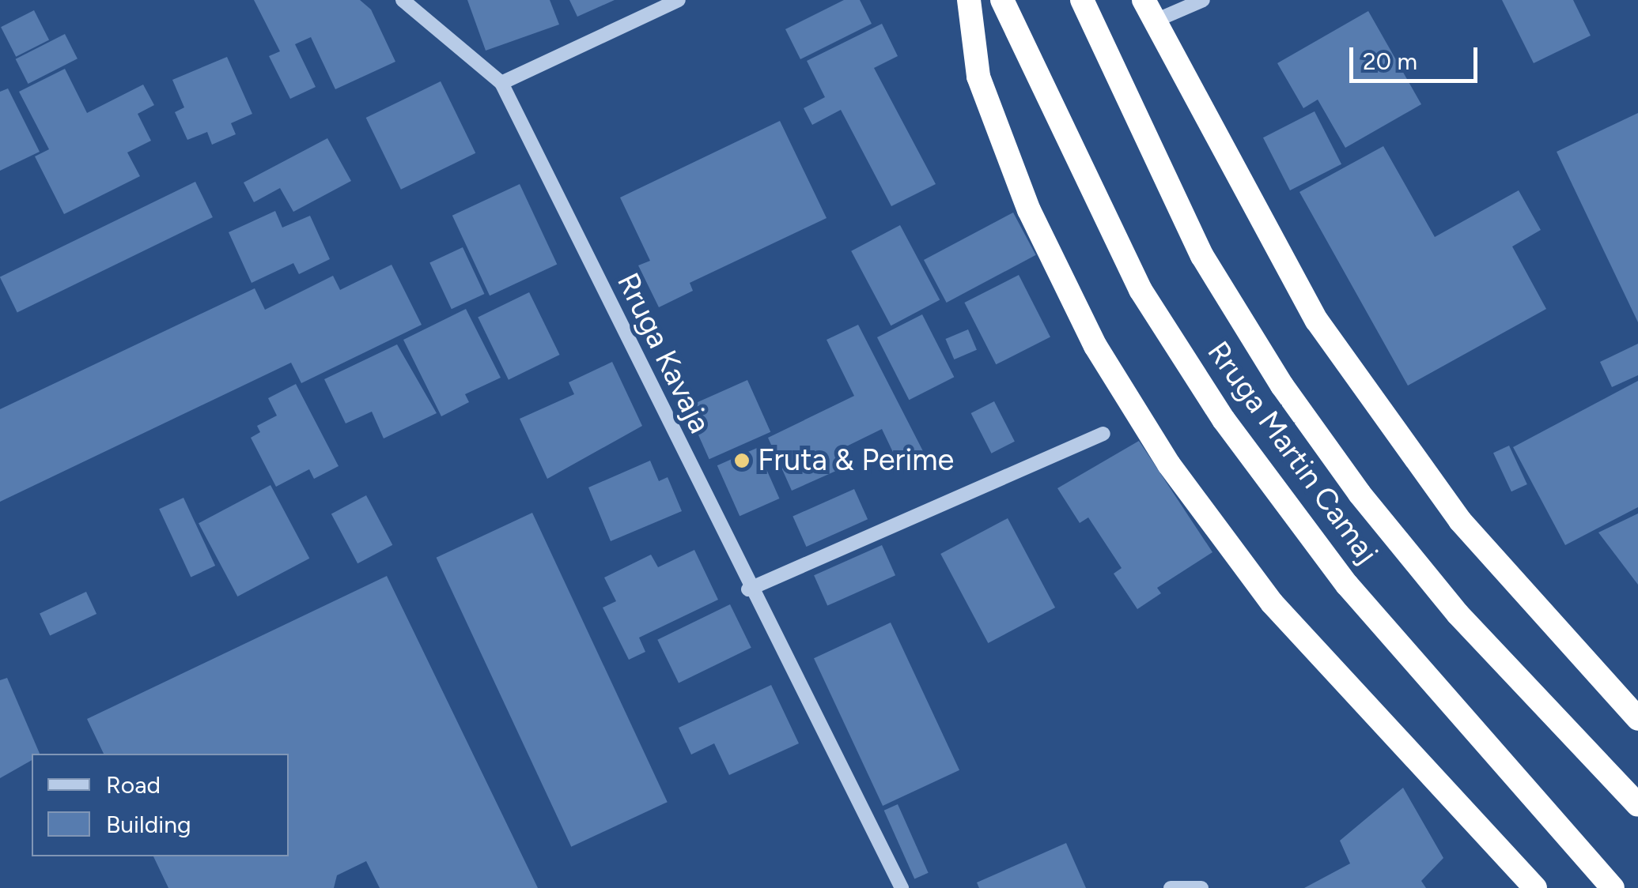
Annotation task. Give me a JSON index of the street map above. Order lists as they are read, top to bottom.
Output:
{
  "streets": {
    "highway": ["Rruga Martin Camaj"],
    "street": ["Rruga Kavaja"]
  },
  "places": ["Fruta & Perime"],
  "legend": ["Road", "Building"],
  "scale_bar": "20 m"
}
